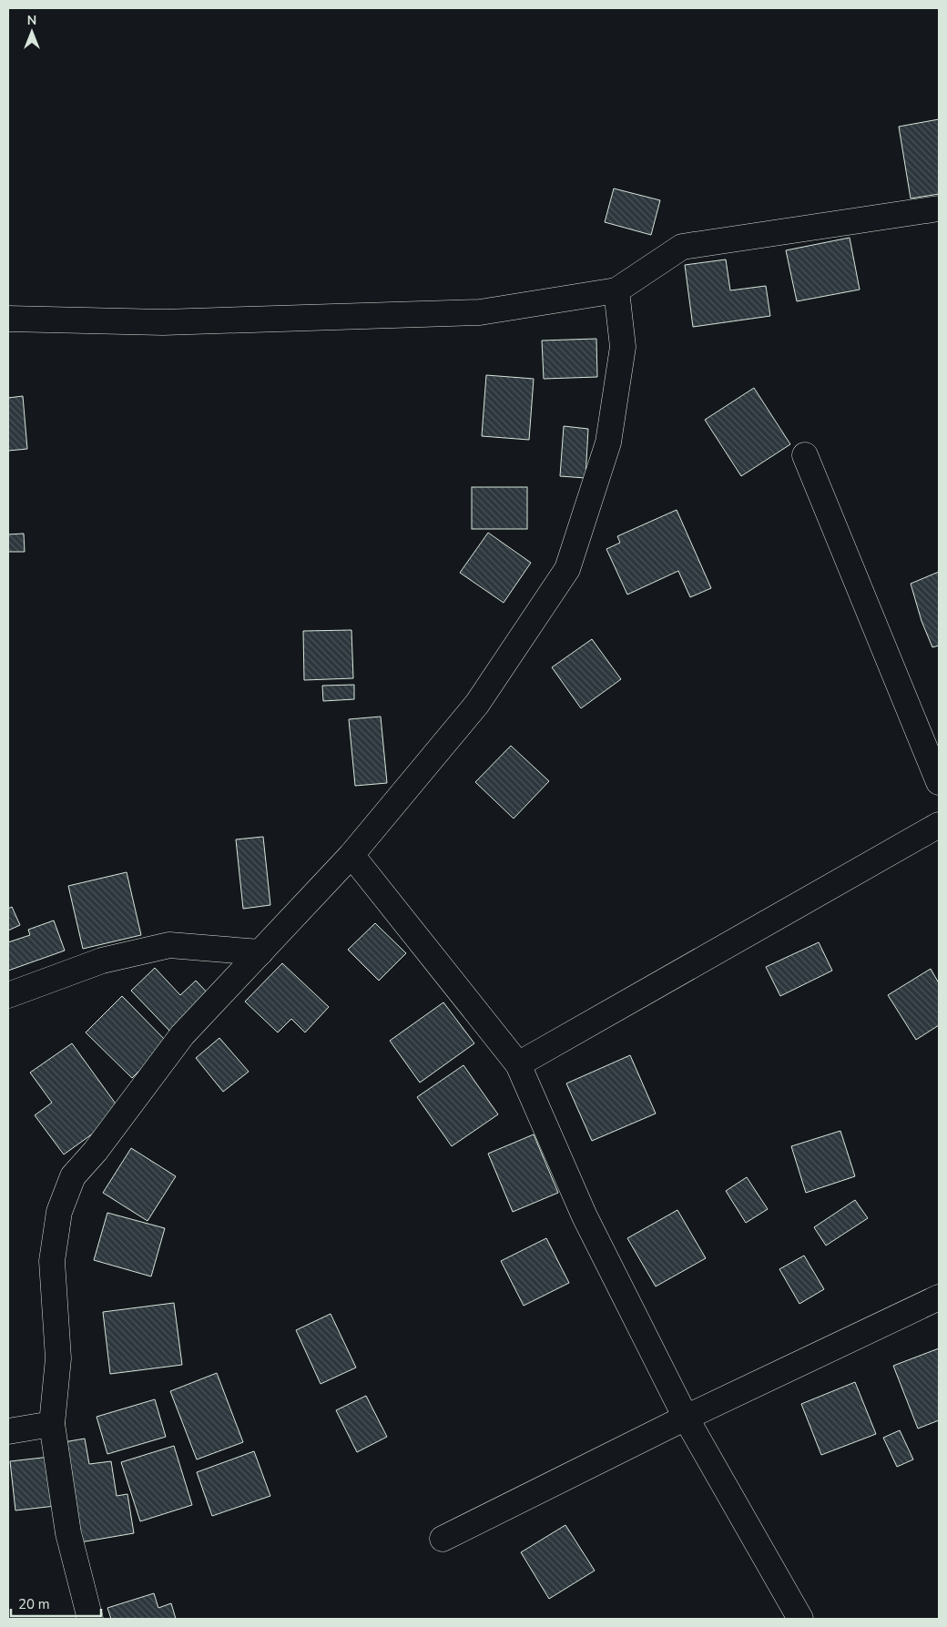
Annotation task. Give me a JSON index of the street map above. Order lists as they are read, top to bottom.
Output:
{
  "scale_bar": "20 m",
  "north": "top"
}
